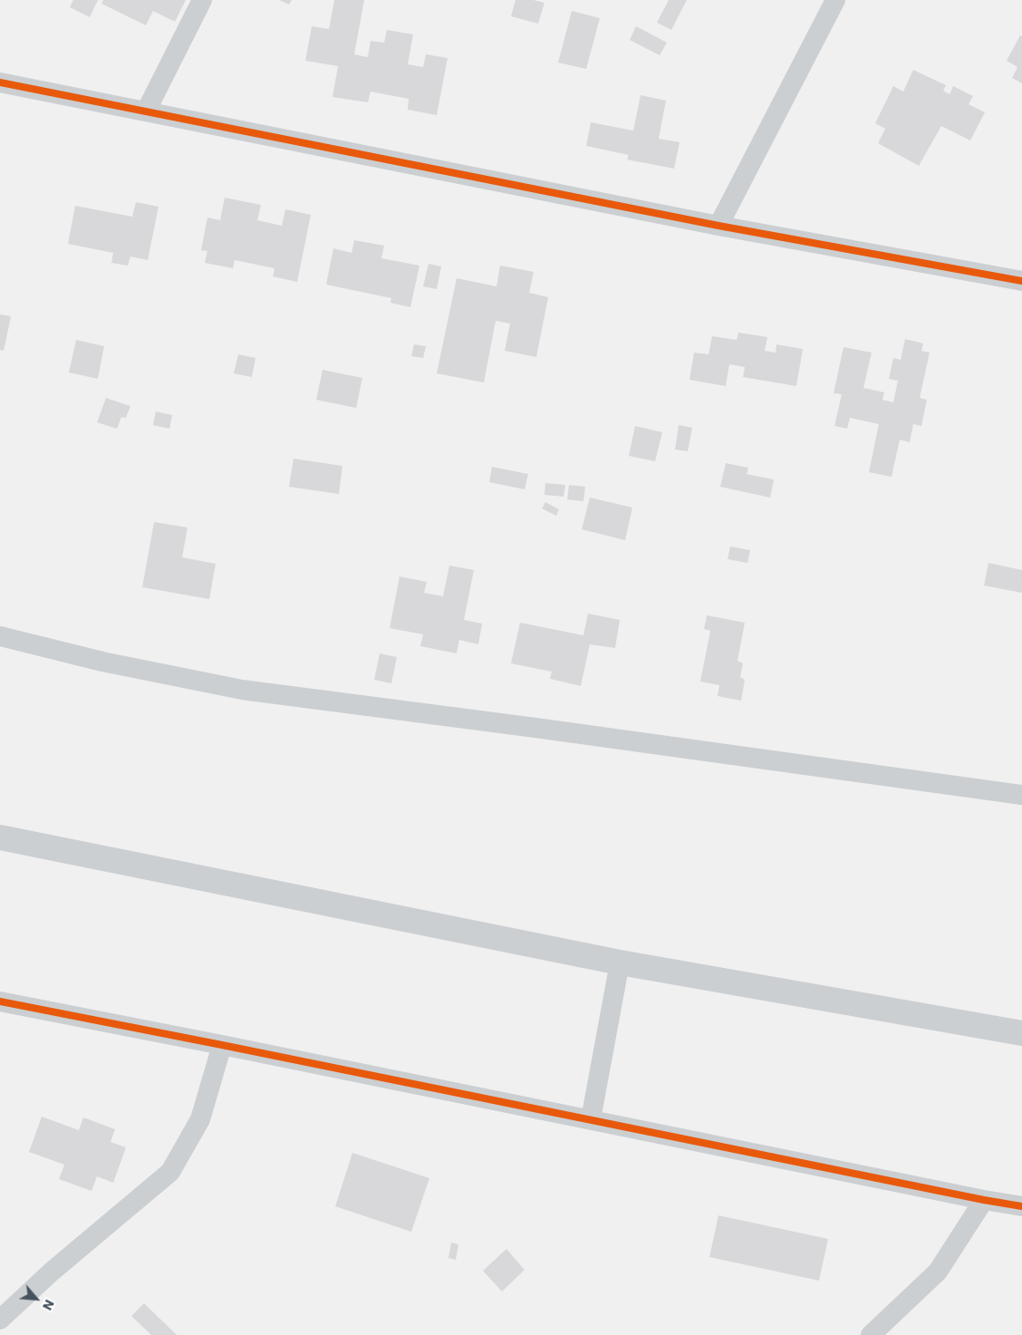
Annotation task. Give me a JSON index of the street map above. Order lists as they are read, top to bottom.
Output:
{
  "north": "bottom right"
}
